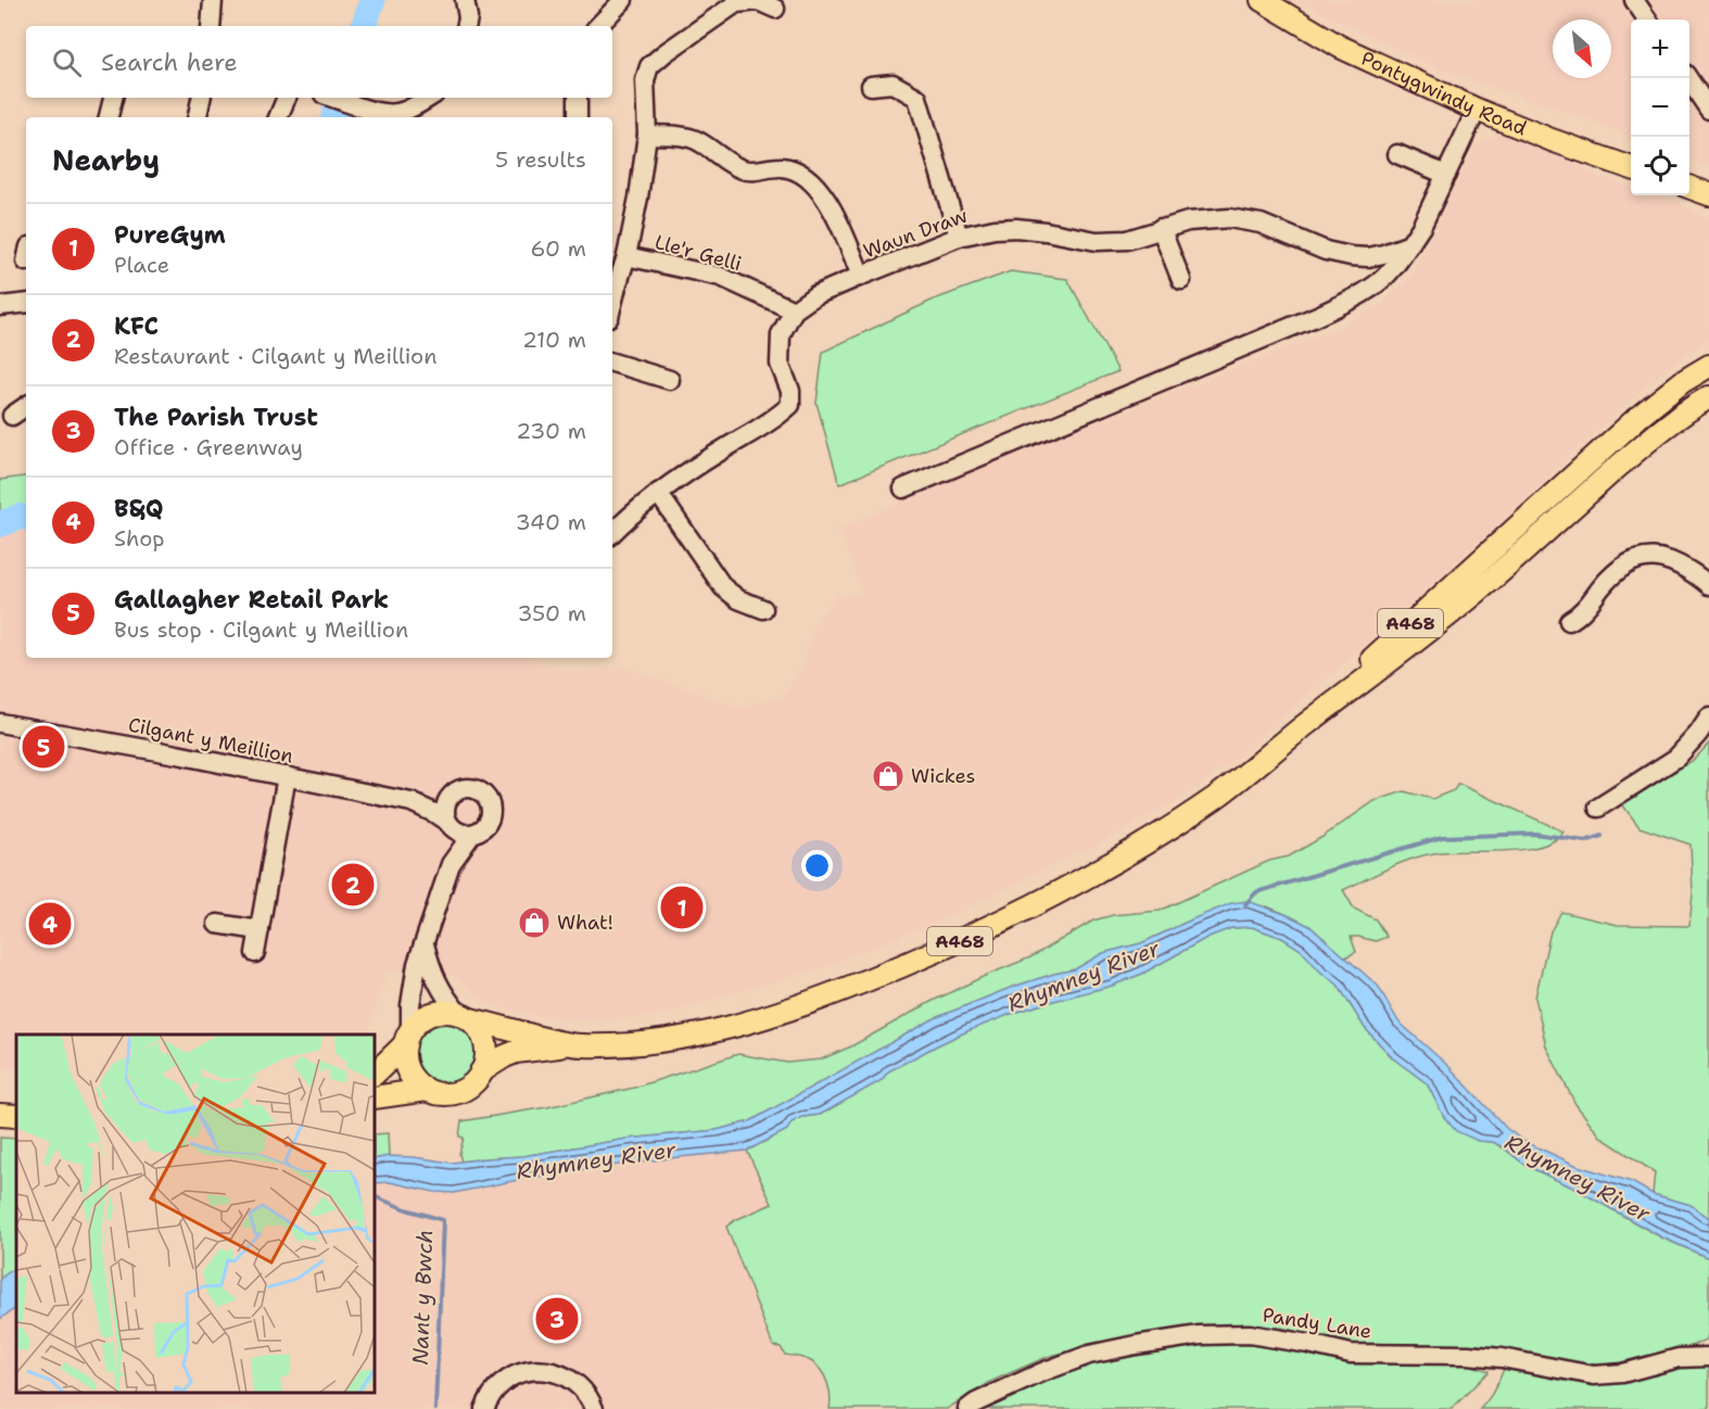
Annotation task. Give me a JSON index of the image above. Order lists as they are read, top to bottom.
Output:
{
  "streets": {
    "main road": ["Pontygwindy Road", "A468"],
    "street": [
      "Waun Draw",
      "Lle'r Gelli",
      "Cilgant y Meillion",
      "Pandy Lane"
    ]
  },
  "crossings": [
    ["Waun Draw", "Lle'r Gelli"]
  ],
  "water": ["Rhymney River", "Nant y Bwch"],
  "places": {
    "shop": ["Wickes", "What!"]
  },
  "north": "bottom right",
  "page": {
    "map_buttons": ["+", "−"],
    "search": "Search here",
    "heading": ["Nearby", "5 results"],
    "list": [
      {
        "mark": "1",
        "name": "PureGym",
        "note": "Place",
        "value": "60 m"
      },
      {
        "mark": "2",
        "name": "KFC",
        "note": "Restaurant · Cilgant y Meillion",
        "value": "210 m"
      },
      {
        "mark": "3",
        "name": "The Parish Trust",
        "note": "Office · Greenway",
        "value": "230 m"
      },
      {
        "mark": "4",
        "name": "B&Q",
        "note": "Shop",
        "value": "340 m"
      },
      {
        "mark": "5",
        "name": "Gallagher Retail Park",
        "note": "Bus stop · Cilgant y Meillion",
        "value": "350 m"
      }
    ],
    "pins": [
      "5",
      "2",
      "1",
      "4",
      "3"
    ]
  }
}
